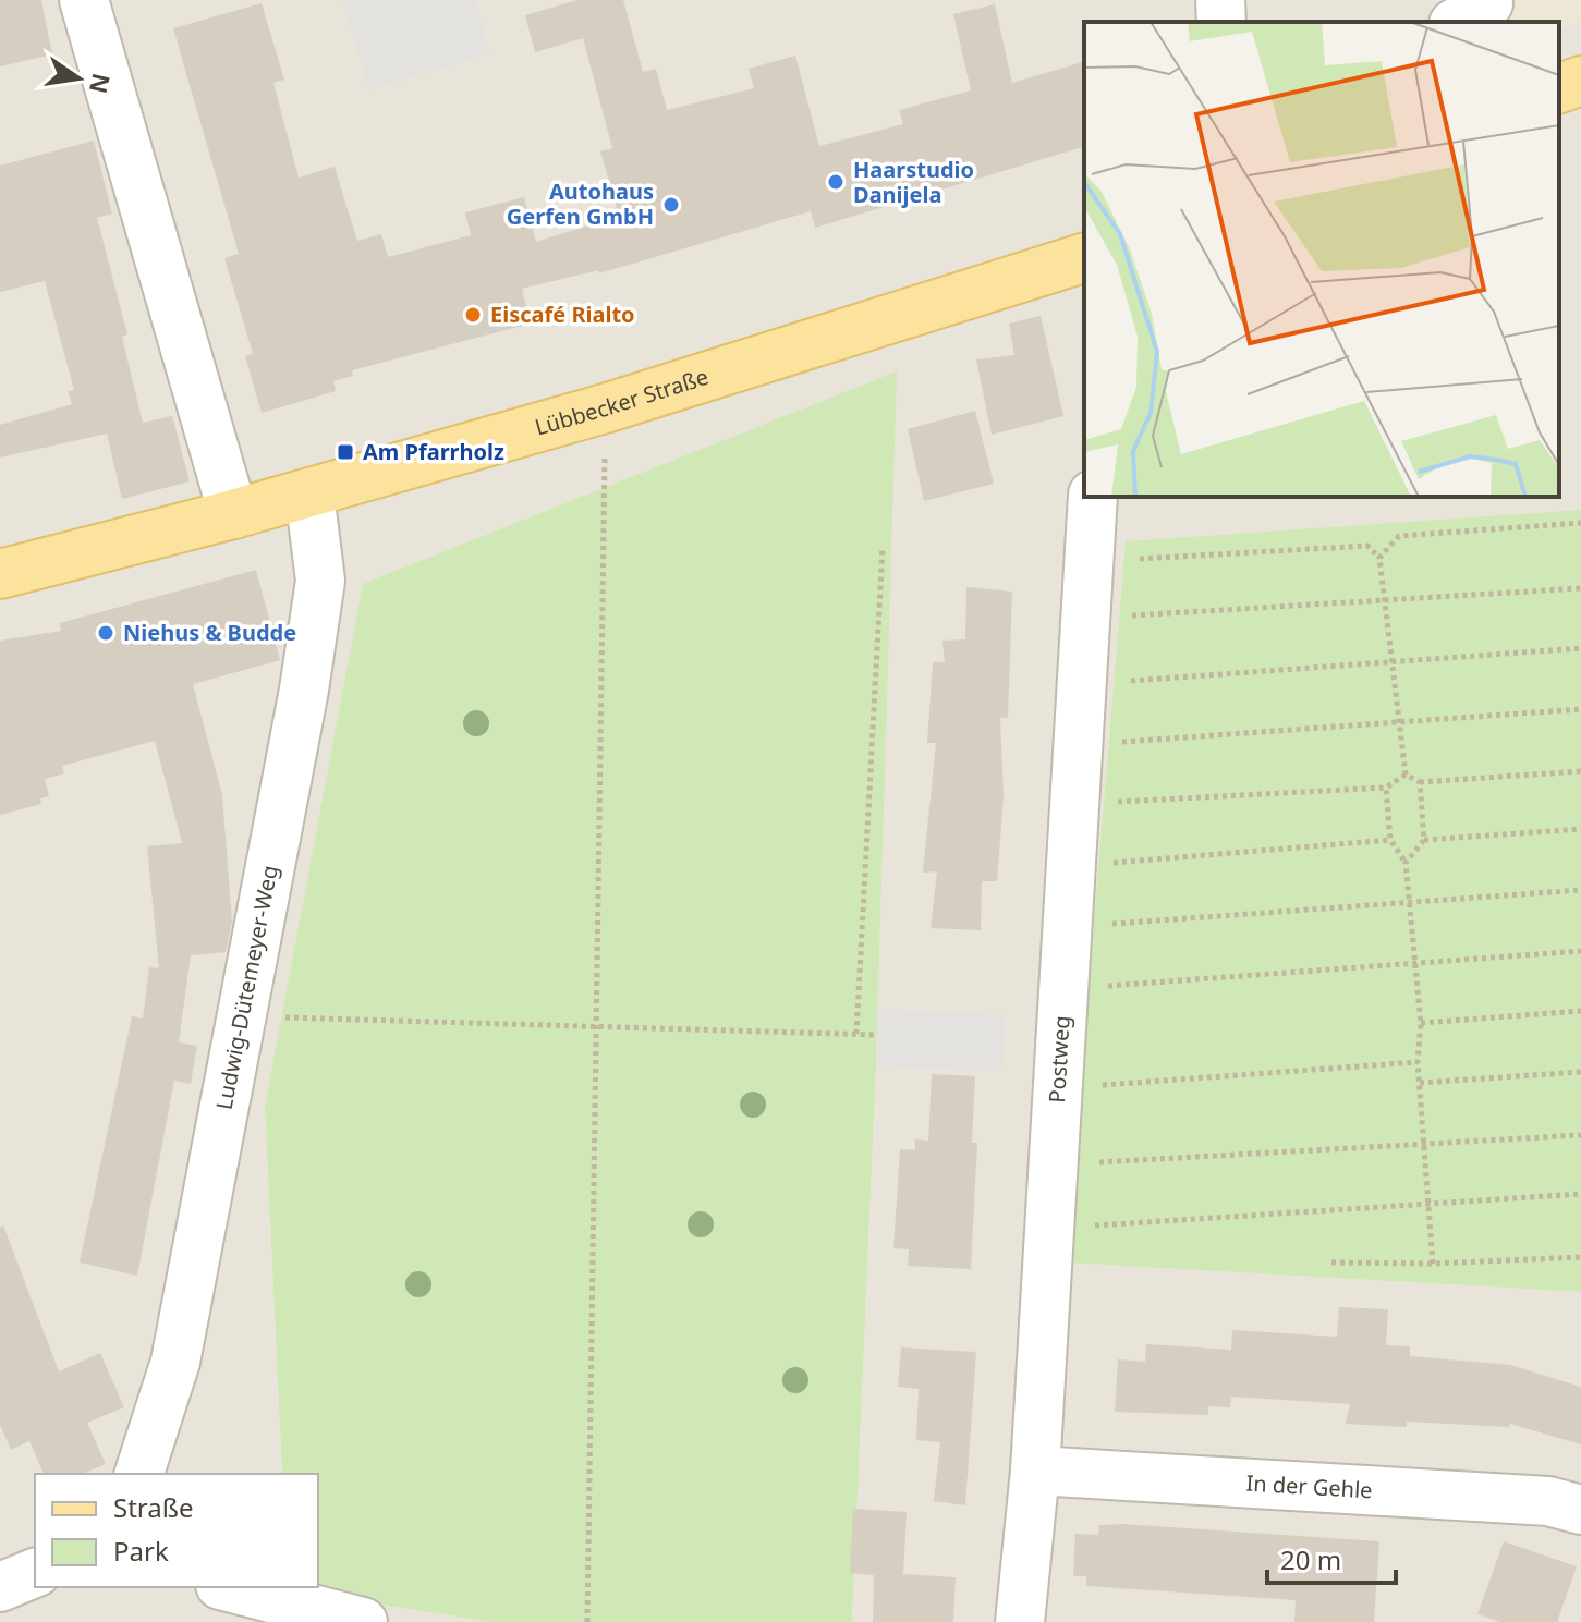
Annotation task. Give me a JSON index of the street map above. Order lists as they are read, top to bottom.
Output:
{
  "streets": {
    "main road": ["Lübbecker Straße"],
    "street": ["Ludwig-Dütemeyer-Weg", "Postweg", "In der Gehle"]
  },
  "crossings": [
    ["Lübbecker Straße", "Ludwig-Dütemeyer-Weg"],
    ["Postweg", "In der Gehle"]
  ],
  "places": {
    "other": [
      "Haarstudio Danijela",
      "Autohaus Gerfen GmbH",
      "Eiscafé Rialto",
      "Niehus & Budde"
    ],
    "transit": ["Am Pfarrholz"]
  },
  "legend": ["Straße", "Park"],
  "scale_bar": "20 m",
  "north": "right"
}
